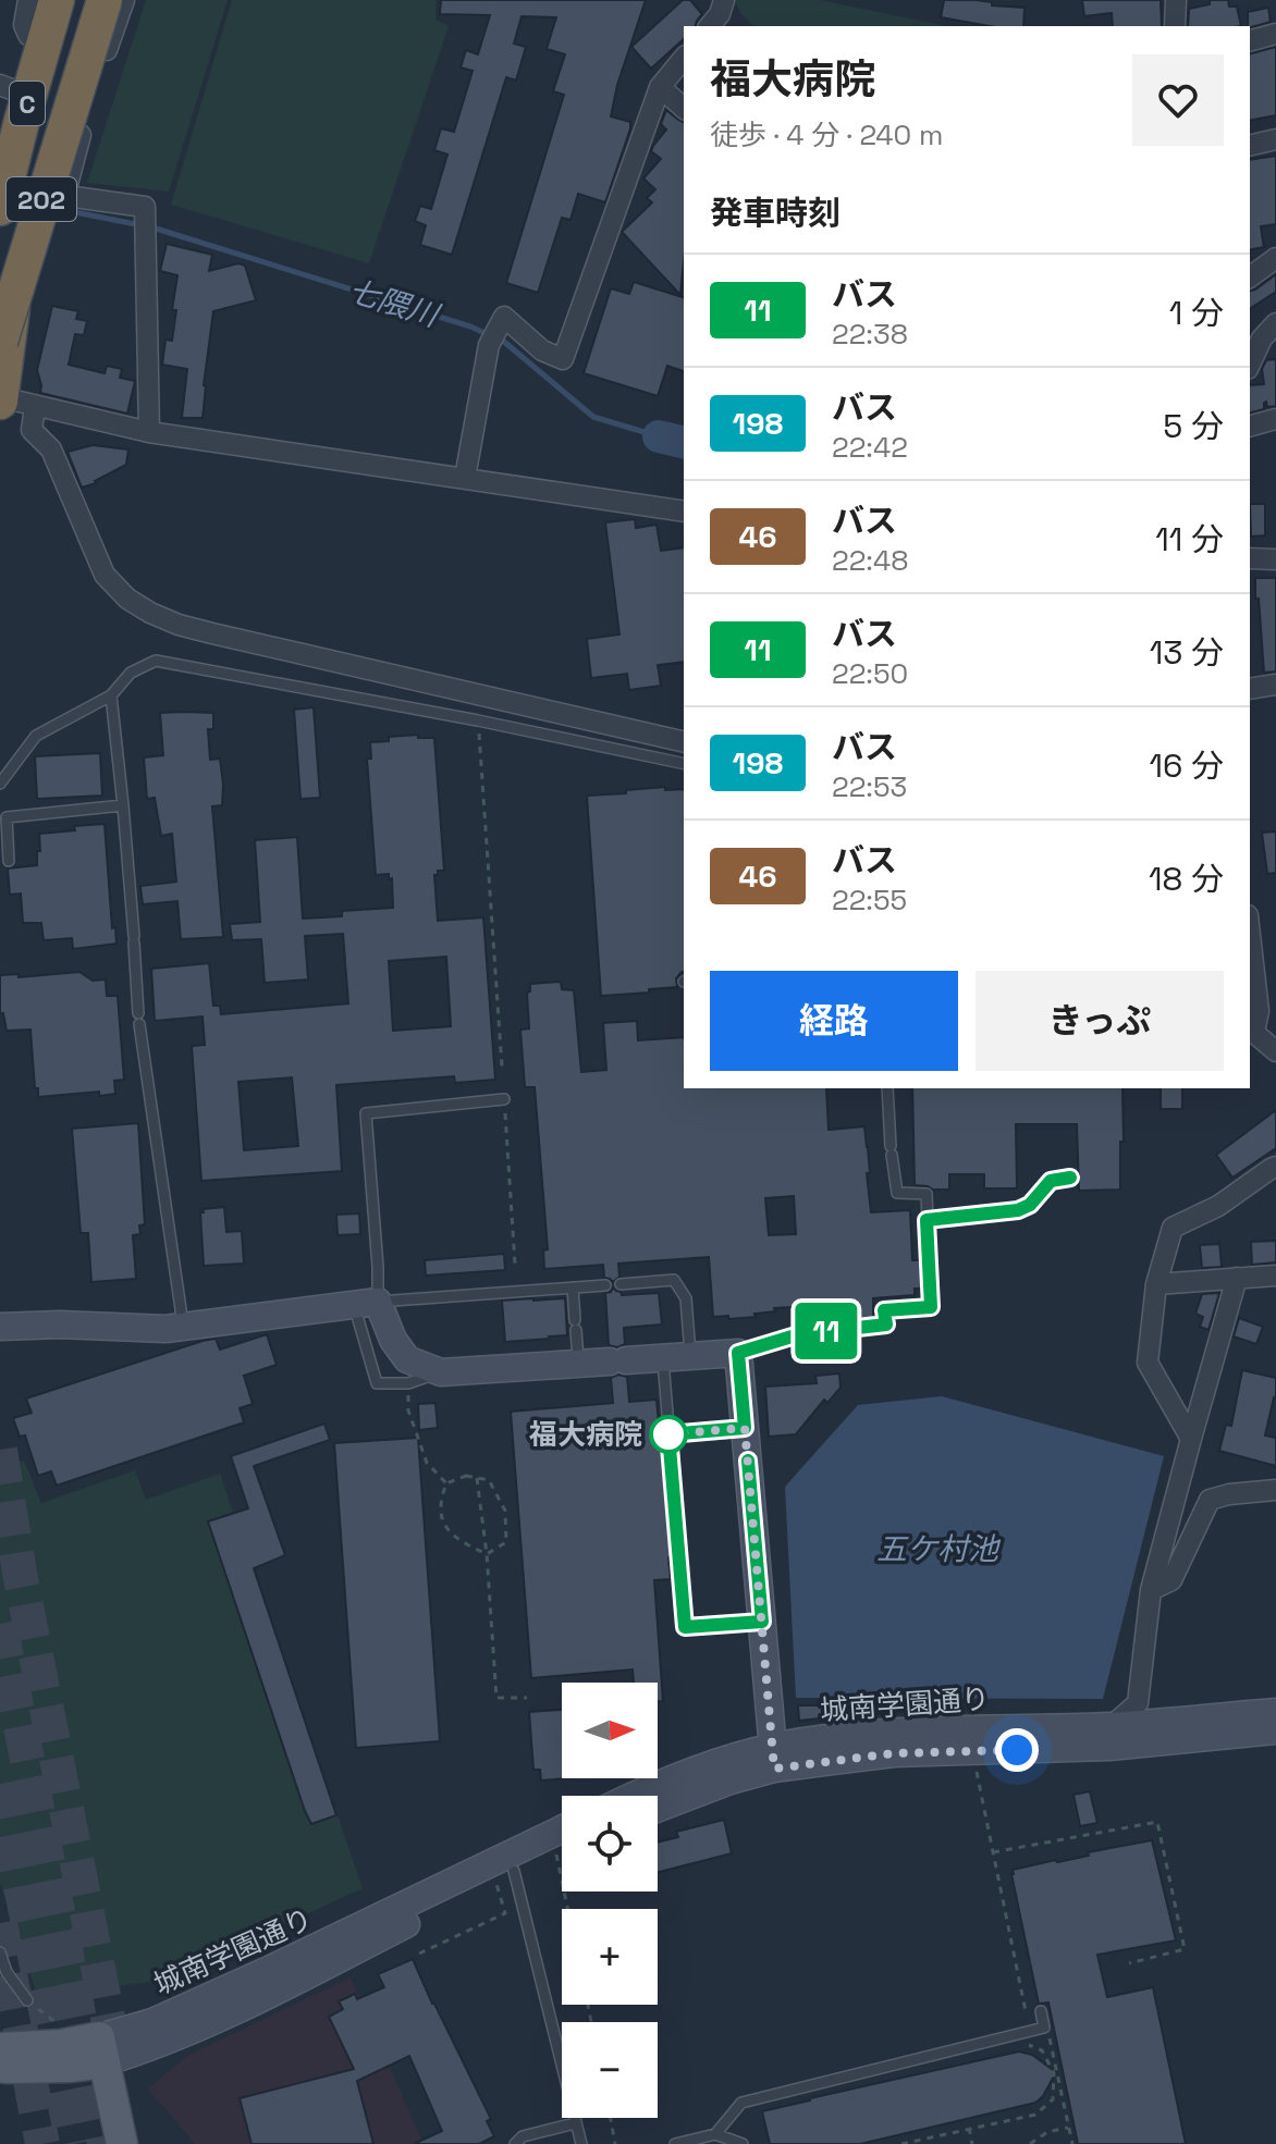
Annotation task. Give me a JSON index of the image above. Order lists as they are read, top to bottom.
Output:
{
  "streets": {
    "highway": ["C", "202"],
    "street": ["城南学園通り"]
  },
  "crossings": [
    ["C", "202"]
  ],
  "water": ["七隈川", "五ケ村池"],
  "places": ["福大病院"],
  "lines": ["bus line 11"],
  "north": "right",
  "page": {
    "on_map": "11",
    "heading": [
      ["福大病院", "徒歩 · 4 分 · 240 m"],
      "発車時刻"
    ],
    "list": [
      {
        "mark": "11",
        "name": "バス",
        "note": "22:38",
        "value": "1 分"
      },
      {
        "mark": "198",
        "name": "バス",
        "note": "22:42",
        "value": "5 分"
      },
      {
        "mark": "46",
        "name": "バス",
        "note": "22:48",
        "value": "11 分"
      },
      {
        "mark": "11",
        "name": "バス",
        "note": "22:50",
        "value": "13 分"
      },
      {
        "mark": "198",
        "name": "バス",
        "note": "22:53",
        "value": "16 分"
      },
      {
        "mark": "46",
        "name": "バス",
        "note": "22:55",
        "value": "18 分"
      }
    ],
    "buttons": ["経路", "きっぷ"],
    "map_buttons": ["+", "−"]
  }
}
